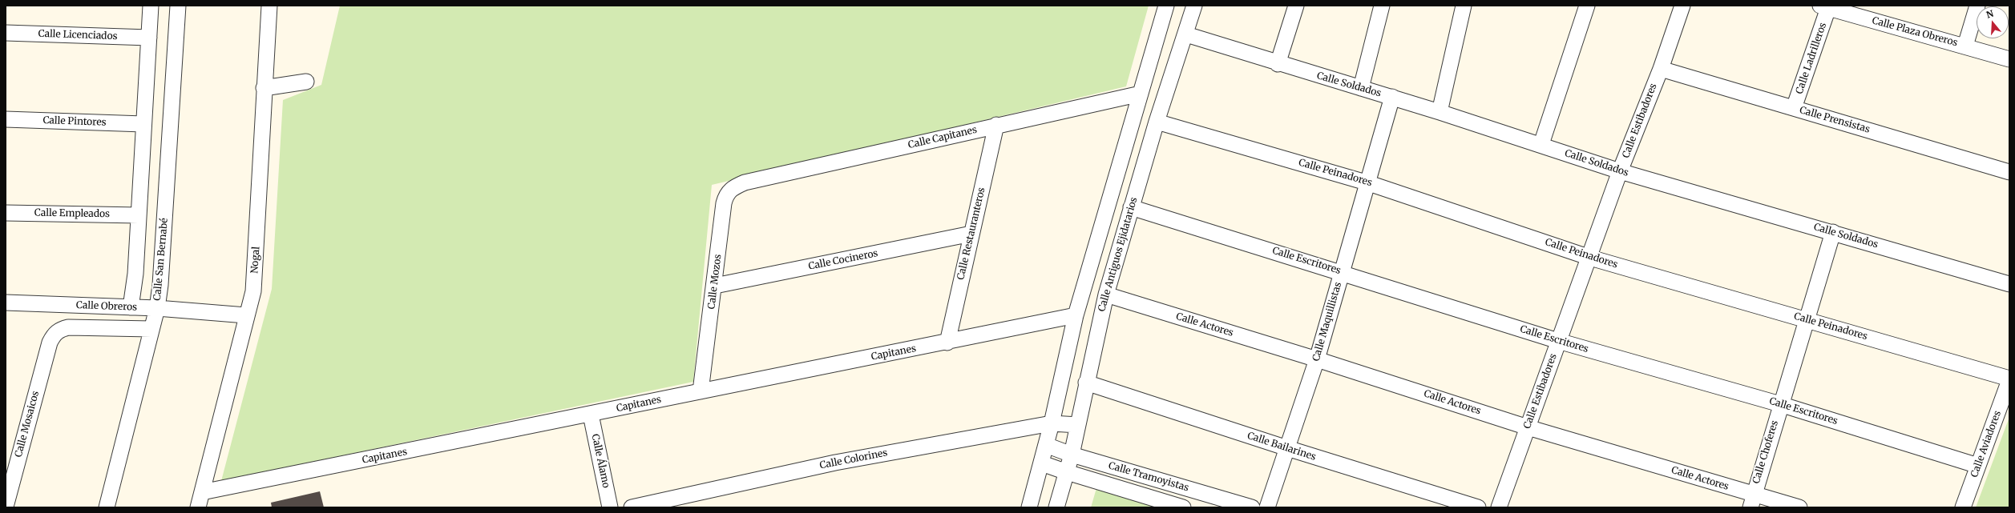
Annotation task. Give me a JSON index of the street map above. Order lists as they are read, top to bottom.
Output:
{
  "streets": {
    "street": [
      "Calle Plaza Obreros",
      "Calle Licenciados",
      "Calle Ladrilleros",
      "Calle Soldados",
      "Calle Prensistas",
      "Calle Estibadores",
      "Calle Pintores",
      "Calle Capitanes",
      "Calle Peinadores",
      "Calle Empleados",
      "Calle Restauranteros",
      "Calle Antiguos Ejidatarios",
      "Calle San Bernabé",
      "Nogal",
      "Calle Cocineros",
      "Calle Escritores",
      "Calle Mozos",
      "Calle Obreros",
      "Calle Maquillistas",
      "Calle Actores",
      "Capitanes",
      "Calle Mosaicos",
      "Calle Aviadores",
      "Calle Bailarines",
      "Calle Choferes",
      "Calle Colorines",
      "Calle Álamo",
      "Calle Tramoyistas"
    ]
  },
  "crossings": [
    ["Calle Plaza Obreros", "Calle Ladrilleros"],
    ["Calle Ladrilleros", "Calle Prensistas"],
    ["Calle Soldados", "Calle Estibadores"],
    ["Calle Soldados", "Calle Antiguos Ejidatarios"],
    ["Calle Soldados", "Calle Maquillistas"],
    ["Calle Soldados", "Calle Choferes"],
    ["Calle Prensistas", "Calle Estibadores"],
    ["Calle Estibadores", "Calle Peinadores"],
    ["Calle Estibadores", "Calle Escritores"],
    ["Calle Estibadores", "Calle Actores"],
    ["Calle Capitanes", "Calle Restauranteros"],
    ["Calle Capitanes", "Calle Mozos"],
    ["Calle Peinadores", "Calle Antiguos Ejidatarios"],
    ["Calle Peinadores", "Calle Maquillistas"],
    ["Calle Peinadores", "Calle Aviadores"],
    ["Calle Peinadores", "Calle Choferes"],
    ["Calle Restauranteros", "Calle Cocineros"],
    ["Calle Restauranteros", "Capitanes"],
    ["Calle Antiguos Ejidatarios", "Calle Escritores"],
    ["Calle Antiguos Ejidatarios", "Calle Actores"],
    ["Calle Antiguos Ejidatarios", "Calle Bailarines"],
    ["Calle Antiguos Ejidatarios", "Calle Colorines"],
    ["Calle Antiguos Ejidatarios", "Calle Tramoyistas"],
    ["Calle San Bernabé", "Calle Obreros"],
    ["Calle San Bernabé", "Calle Mosaicos"],
    ["Nogal", "Calle Obreros"],
    ["Nogal", "Capitanes"],
    ["Calle Cocineros", "Calle Mozos"],
    ["Calle Escritores", "Calle Maquillistas"],
    ["Calle Escritores", "Calle Aviadores"],
    ["Calle Escritores", "Calle Choferes"],
    ["Calle Mozos", "Capitanes"],
    ["Calle Maquillistas", "Calle Actores"],
    ["Calle Maquillistas", "Calle Bailarines"],
    ["Calle Actores", "Calle Choferes"],
    ["Capitanes", "Calle Álamo"]
  ],
  "north": "top"
}
